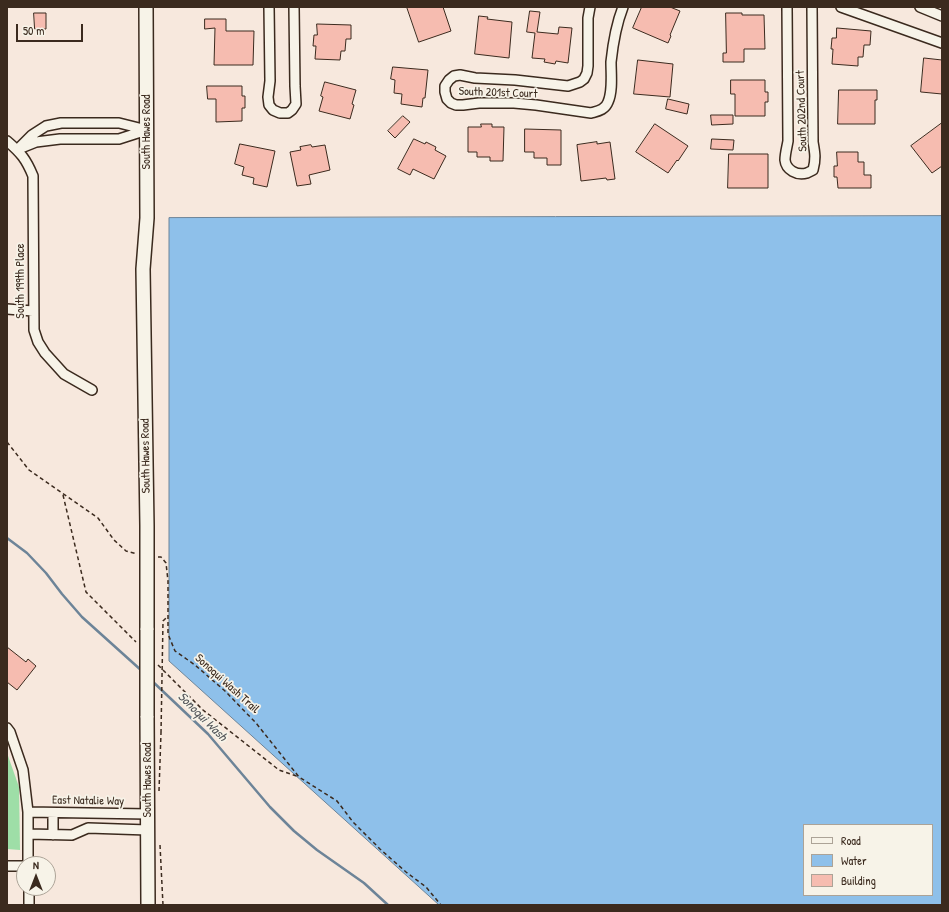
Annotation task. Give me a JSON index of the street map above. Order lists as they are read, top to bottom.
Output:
{
  "streets": {
    "main road": ["South Hawes Road"],
    "street": [
      "South 201st Court",
      "South 202nd Court",
      "South 199th Place",
      "East Natalie Way"
    ],
    "path": ["Sonoqui Wash Trail"]
  },
  "crossings": [
    ["South Hawes Road", "Sonoqui Wash Trail"],
    ["South Hawes Road", "East Natalie Way"]
  ],
  "water": ["Sonoqui Wash"],
  "legend": ["Road", "Water", "Building"],
  "scale_bar": "50 m",
  "north": "top"
}
